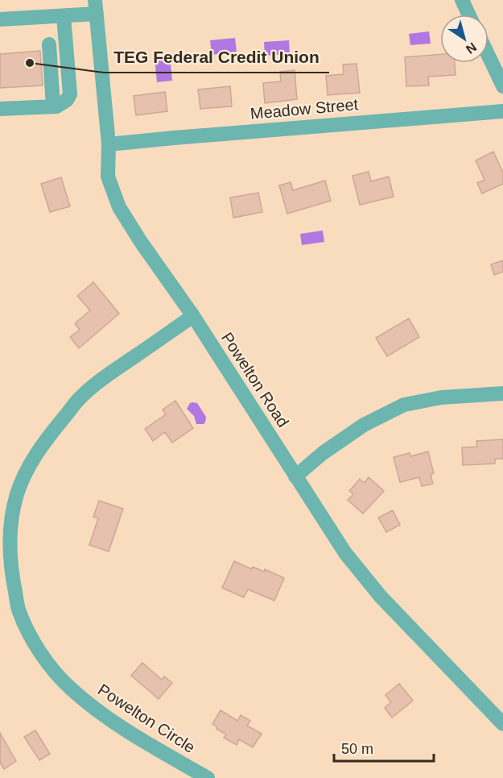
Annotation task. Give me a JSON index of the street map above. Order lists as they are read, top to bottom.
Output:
{
  "streets": {
    "street": ["Meadow Street", "Powelton Road", "Powelton Circle"]
  },
  "crossings": [
    ["Meadow Street", "Powelton Road"],
    ["Powelton Road", "Powelton Circle"]
  ],
  "places": ["TEG Federal Credit Union"],
  "scale_bar": "50 m",
  "north": "bottom right"
}
